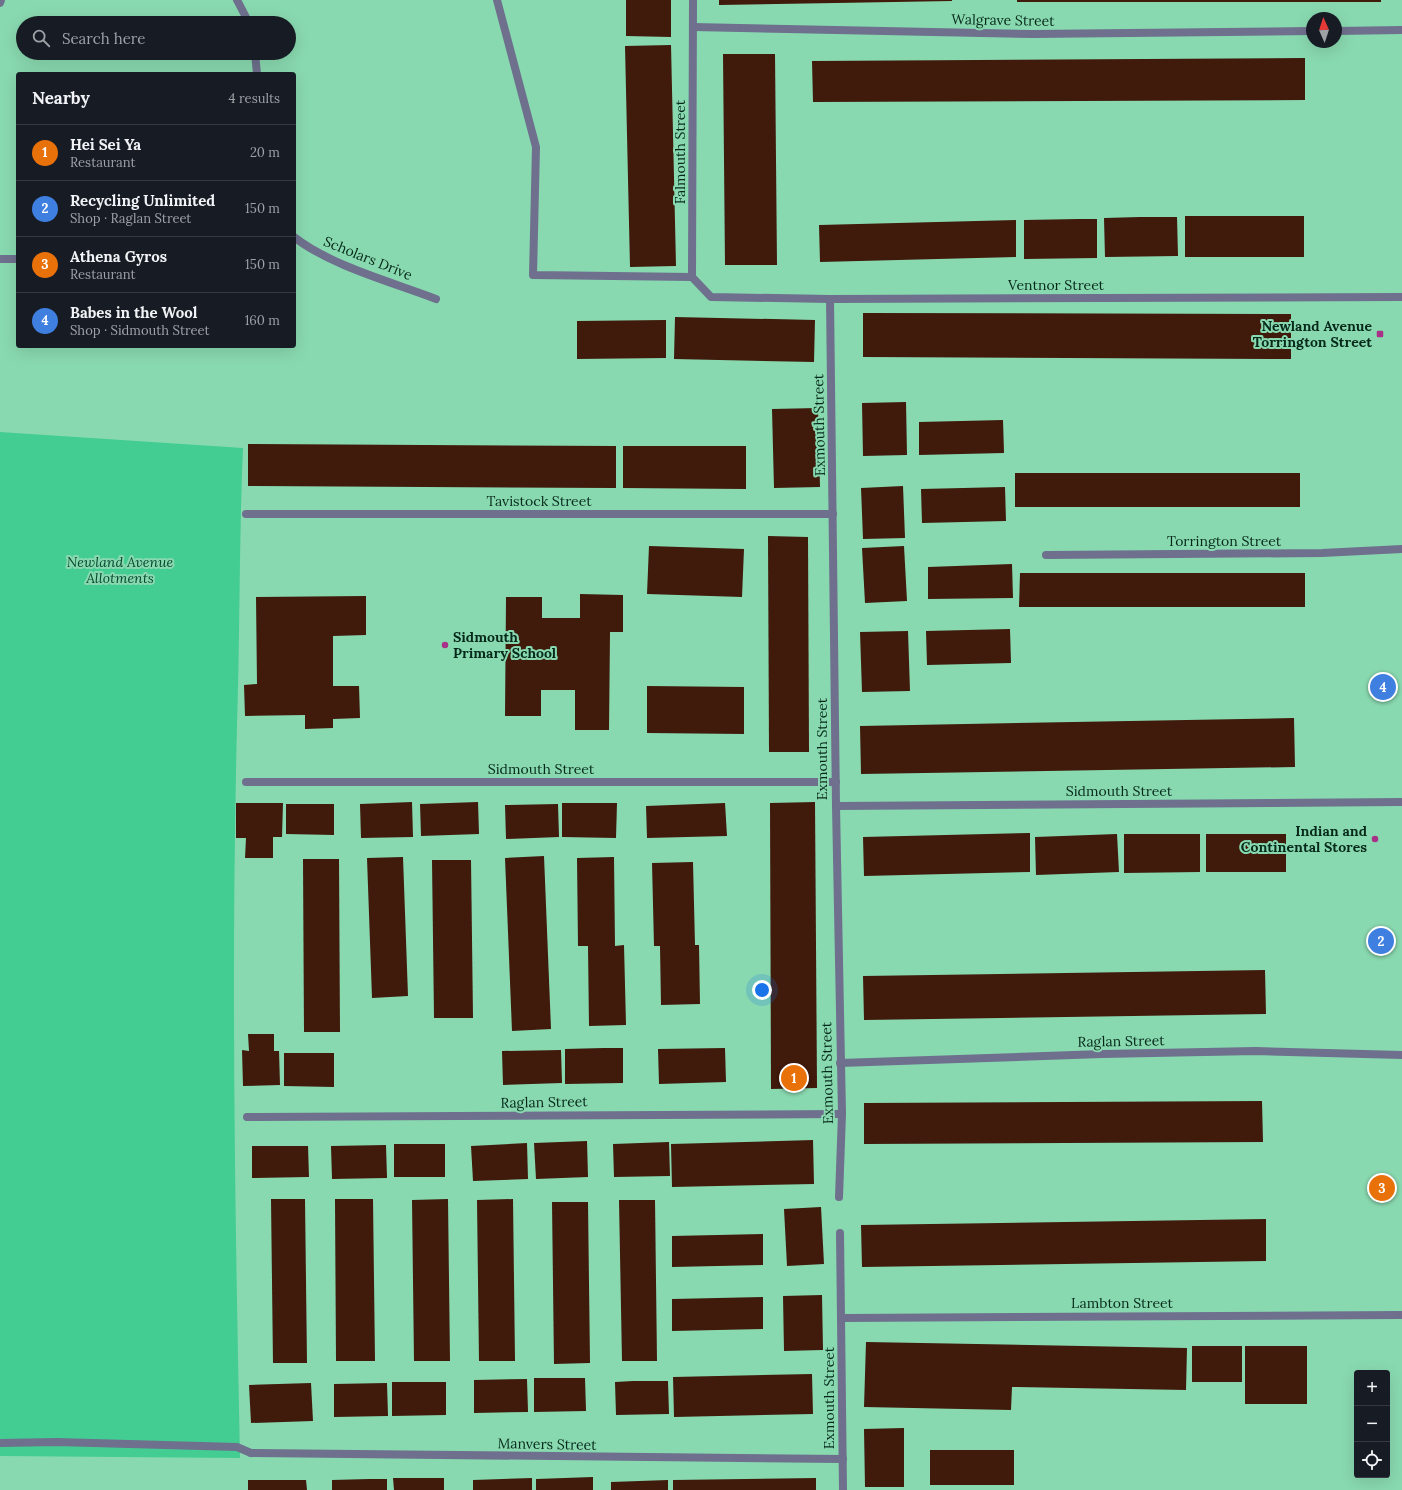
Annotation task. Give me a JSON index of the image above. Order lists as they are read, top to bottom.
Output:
{
  "streets": {
    "street": [
      "Walgrave Street",
      "Falmouth Street",
      "Scholars Drive",
      "Ventnor Street",
      "Exmouth Street",
      "Tavistock Street",
      "Torrington Street",
      "Sidmouth Street",
      "Raglan Street",
      "Lambton Street",
      "Manvers Street"
    ]
  },
  "crossings": [
    ["Walgrave Street", "Falmouth Street"],
    ["Falmouth Street", "Ventnor Street"],
    ["Ventnor Street", "Exmouth Street"],
    ["Exmouth Street", "Tavistock Street"],
    ["Exmouth Street", "Sidmouth Street"],
    ["Exmouth Street", "Raglan Street"],
    ["Exmouth Street", "Lambton Street"],
    ["Exmouth Street", "Manvers Street"]
  ],
  "parks": ["Newland Avenue Allotments"],
  "places": {
    "transit": ["Newland Avenue Torrington Street"],
    "other": ["Sidmouth Primary School", "Indian and Continental Stores"]
  },
  "north": "top",
  "page": {
    "search": "Search here",
    "heading": ["Nearby", "4 results"],
    "list": [
      {
        "mark": "1",
        "name": "Hei Sei Ya",
        "note": "Restaurant",
        "value": "20 m"
      },
      {
        "mark": "2",
        "name": "Recycling Unlimited",
        "note": "Shop · Raglan Street",
        "value": "150 m"
      },
      {
        "mark": "3",
        "name": "Athena Gyros",
        "note": "Restaurant",
        "value": "150 m"
      },
      {
        "mark": "4",
        "name": "Babes in the Wool",
        "note": "Shop · Sidmouth Street",
        "value": "160 m"
      }
    ],
    "pins": [
      "4",
      "2",
      "1",
      "3"
    ],
    "map_buttons": ["+", "−"]
  }
}
